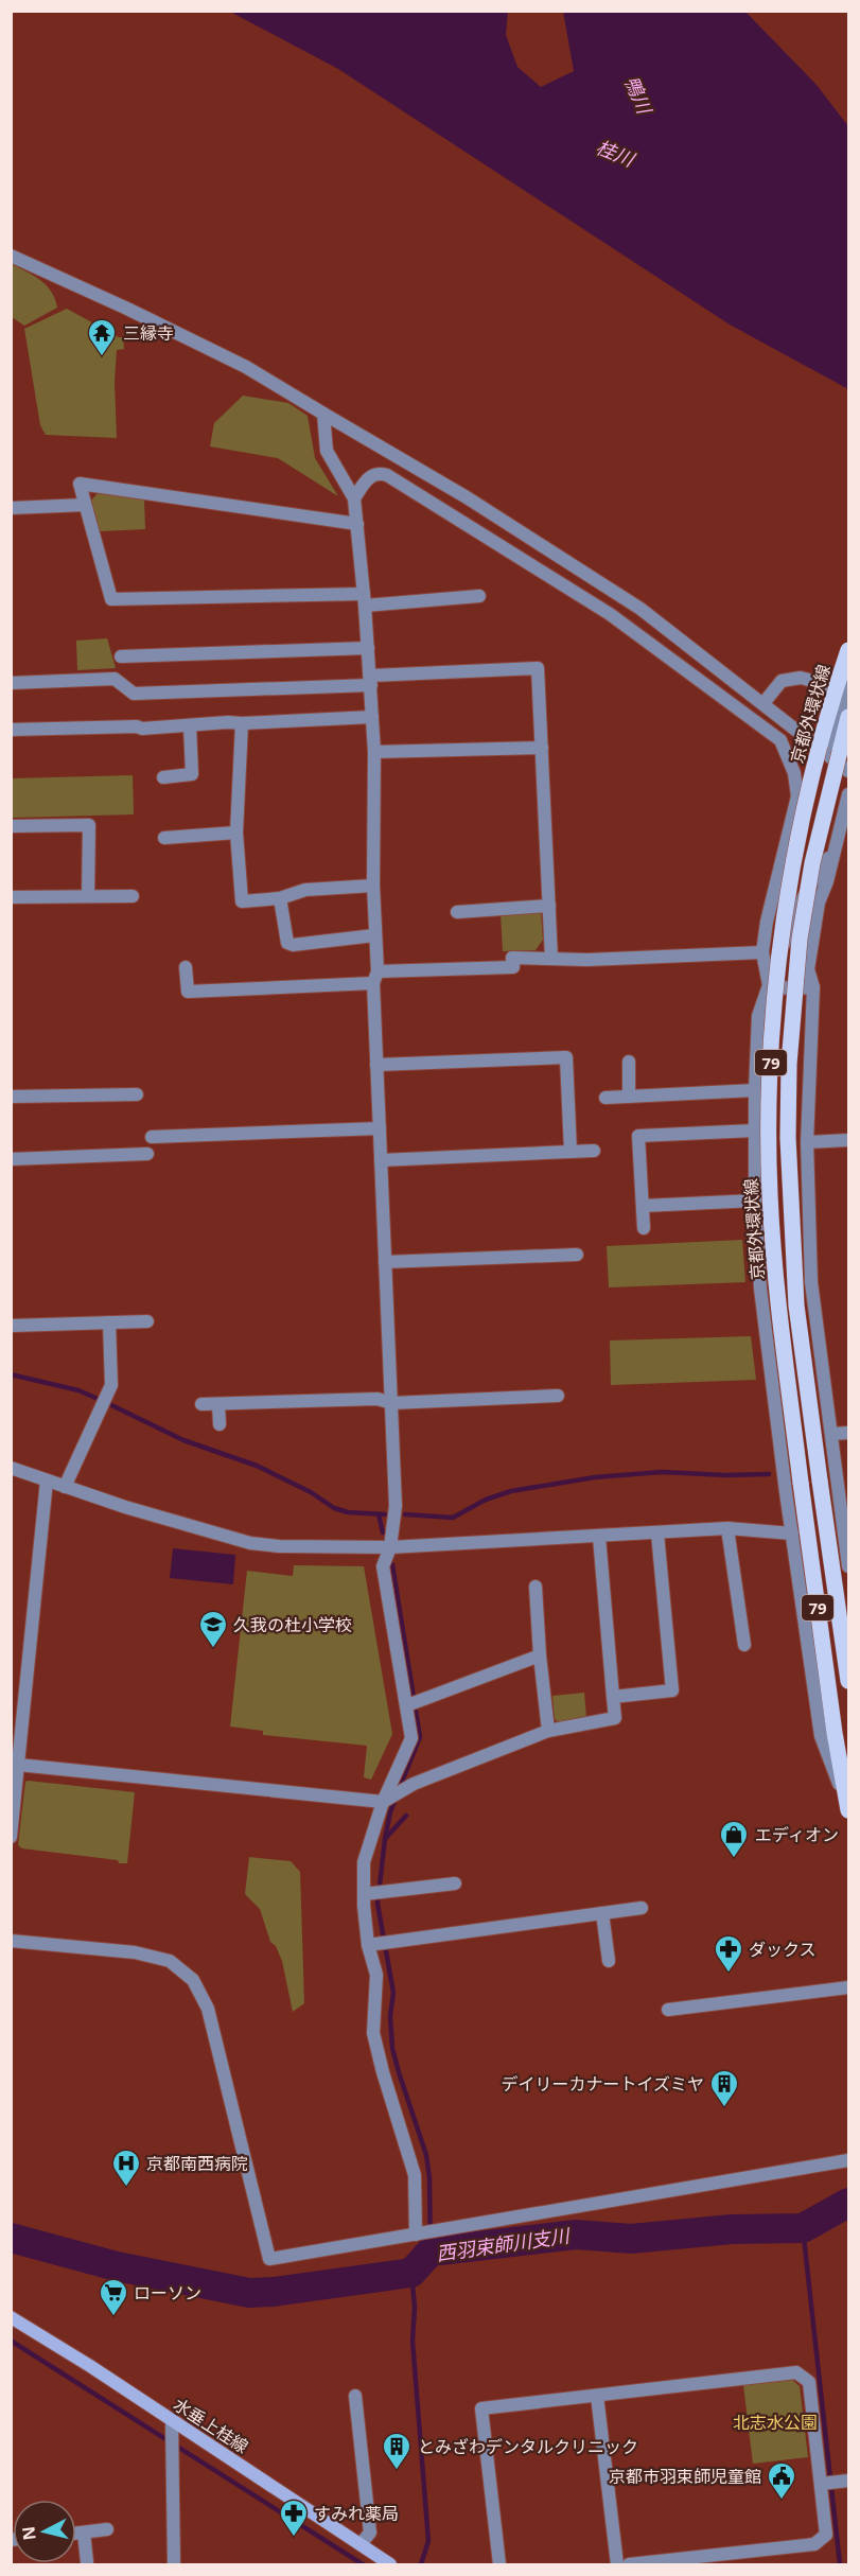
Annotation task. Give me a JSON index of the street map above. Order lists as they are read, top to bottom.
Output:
{
  "streets": {
    "main road": ["京都外環状線", "79", "水垂上桂線"]
  },
  "water": ["鴨川", "桂川", "西羽束師川支川"],
  "parks": ["北志水公園"],
  "places": {
    "temple": ["三縁寺"],
    "school or university": ["久我の杜小学校"],
    "shop": ["エディオン"],
    "pharmacy": ["ダックス", "すみれ薬局"],
    "building": ["デイリーカナートイズミヤ", "とみざわデンタルクリニック"],
    "hospital": ["京都南西病院"],
    "supermarket": ["ローソン"],
    "public building": ["京都市羽束師児童館"]
  },
  "north": "left"
}
